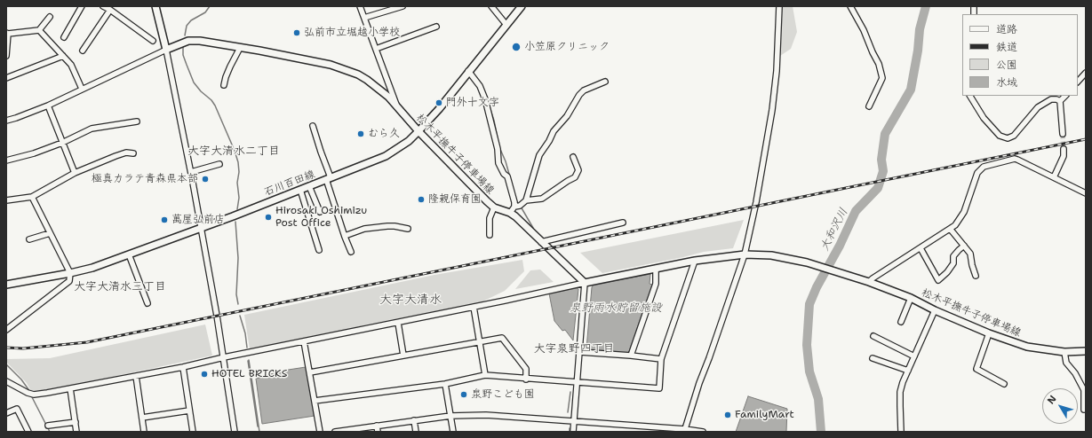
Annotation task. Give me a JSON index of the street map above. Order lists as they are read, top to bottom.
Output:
{
  "streets": {
    "main road": ["松木平撫牛子停車場線", "石川百田線"]
  },
  "crossings": [
    ["松木平撫牛子停車場線", "石川百田線"]
  ],
  "districts": [
    "大字大清水二丁目",
    "大字大清水三丁目",
    "大字大清水",
    "大字泉野四丁目"
  ],
  "water": ["大和沢川", "泉野雨水貯留施設"],
  "places": [
    "弘前市立堀越小学校",
    "小笠原クリニック",
    "門外十文字",
    "むら久",
    "極真カラテ青森県本部",
    "隆親保育園",
    "Hirosaki Oshimizu Post Office",
    "萬屋弘前店",
    "HOTEL BRICKS",
    "泉野こども園",
    "FamilyMart"
  ],
  "legend": [
    "道路",
    "鉄道",
    "公園",
    "水域"
  ],
  "north": "top left"
}
